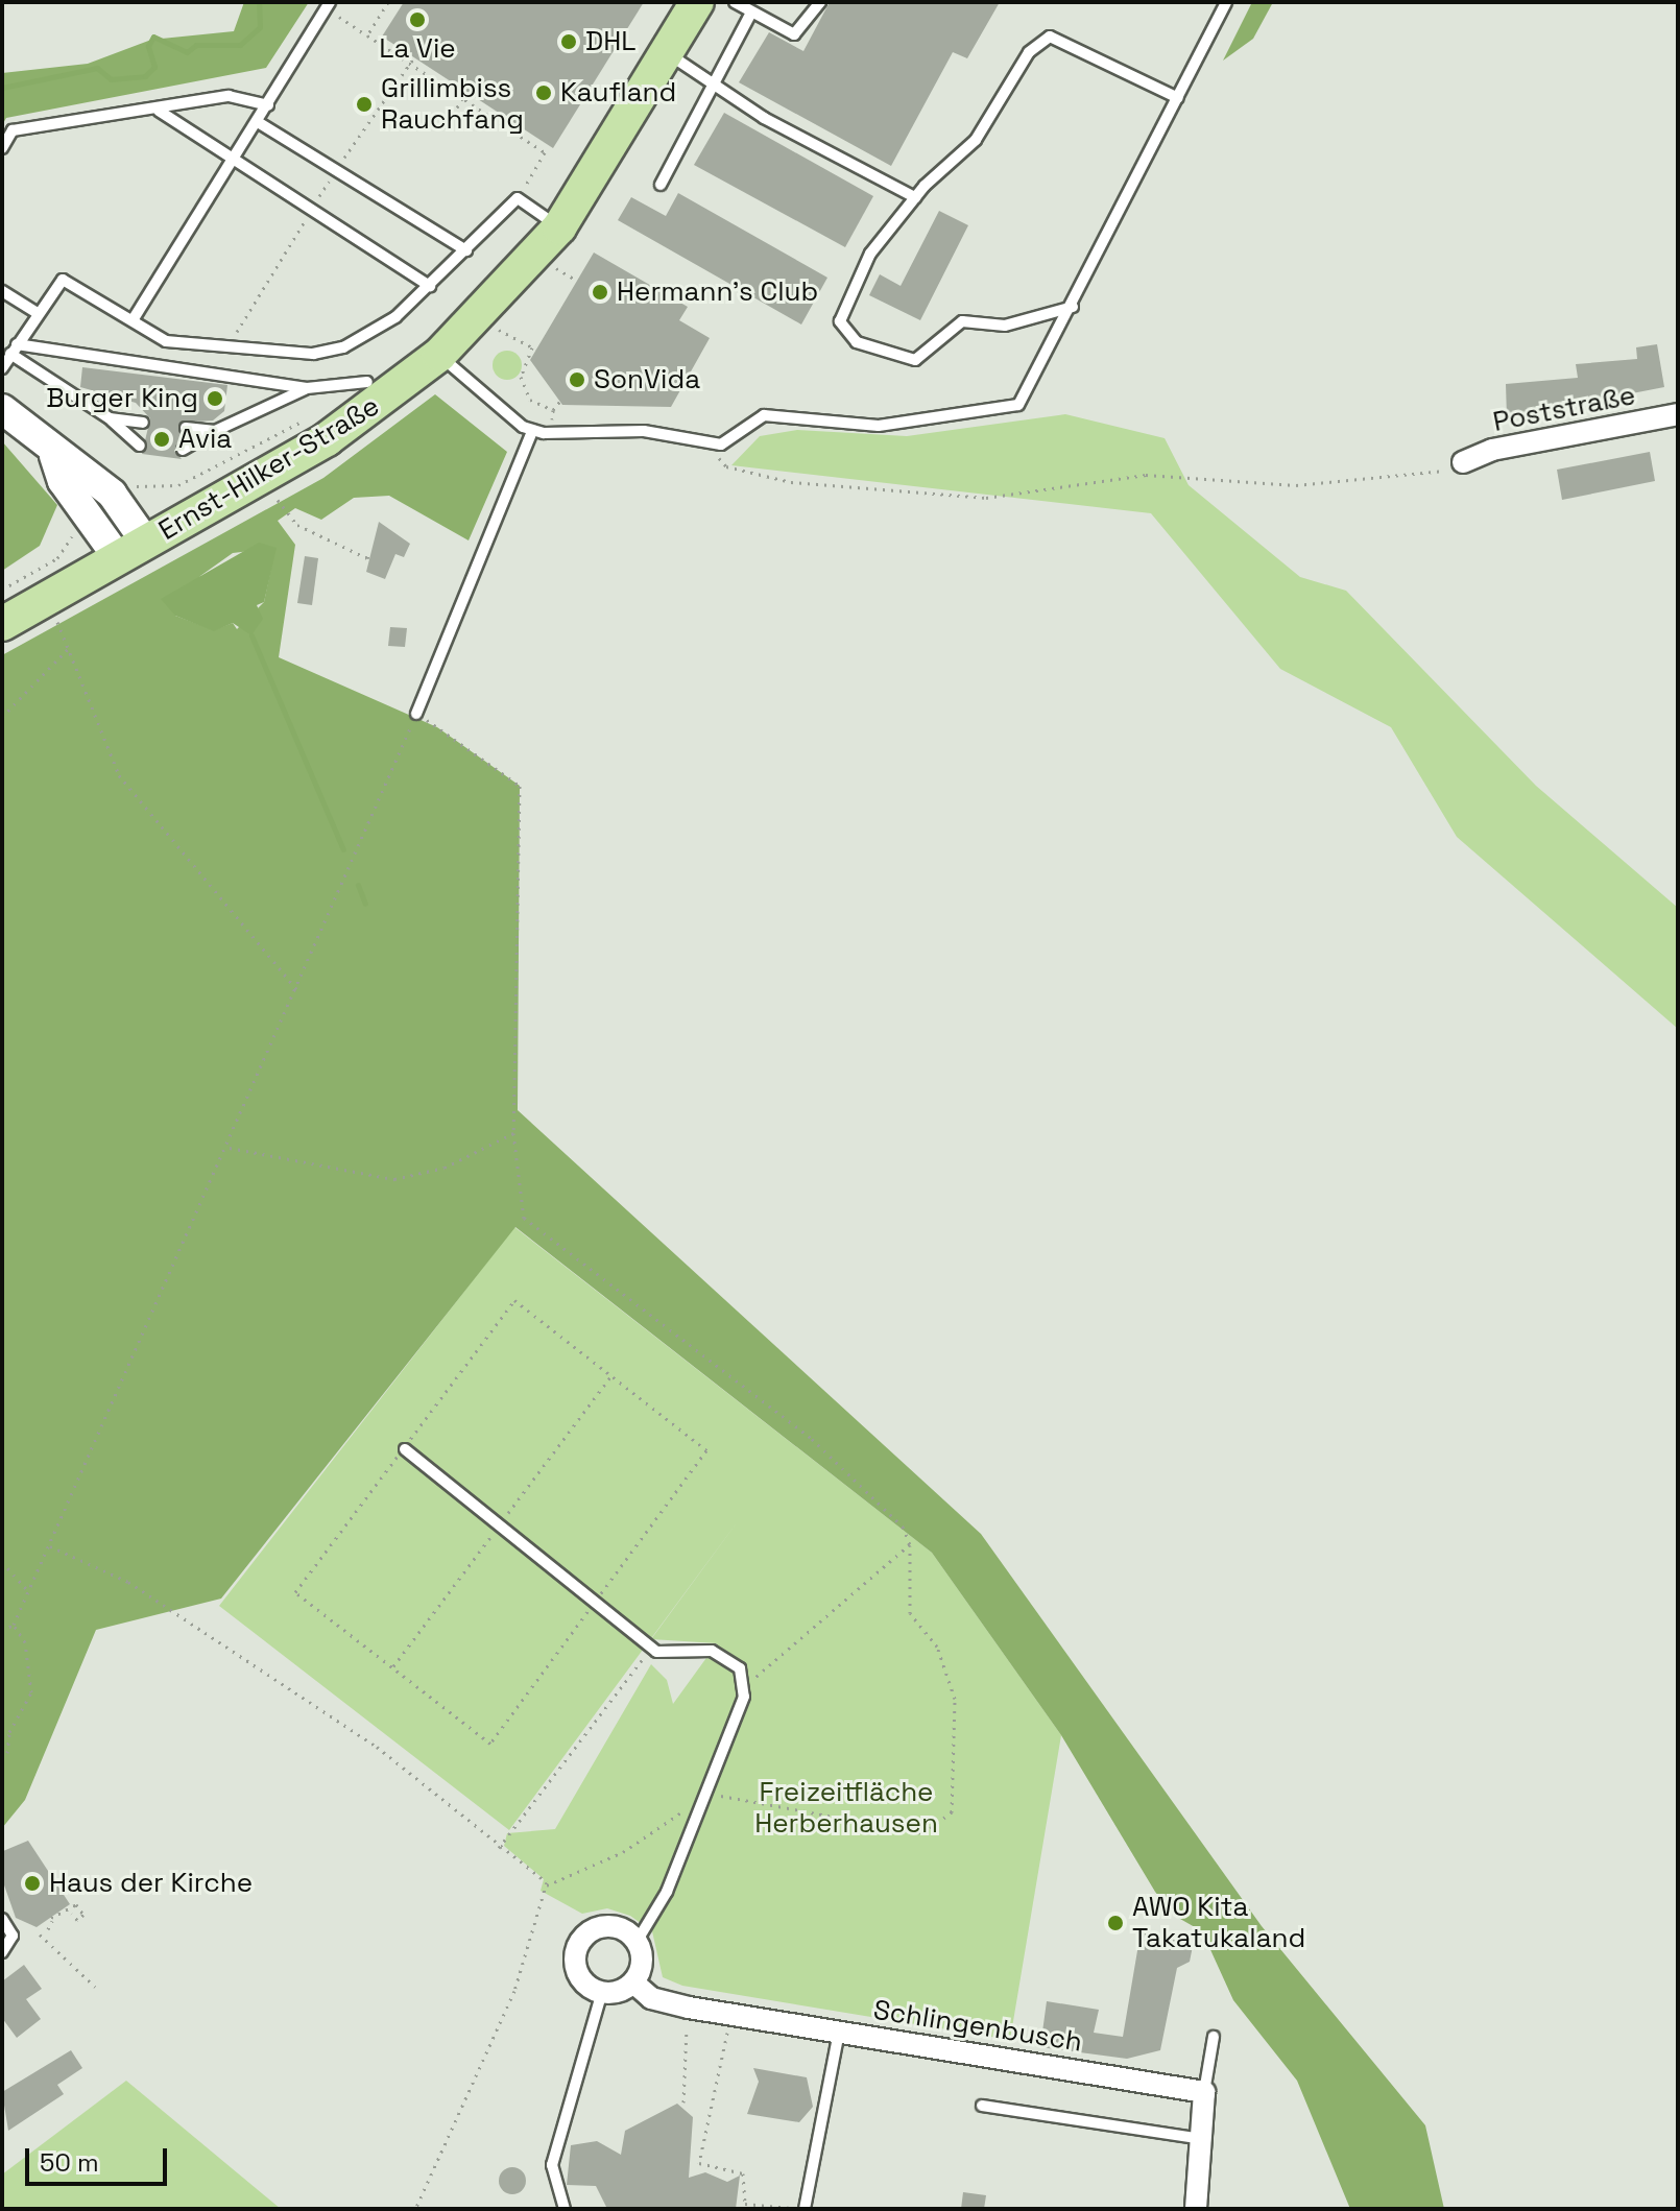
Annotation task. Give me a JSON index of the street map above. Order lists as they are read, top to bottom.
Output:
{
  "streets": {
    "main road": ["Ernst-Hilker-Straße"],
    "street": ["Poststraße", "Schlingenbusch"]
  },
  "parks": ["Freizeitfläche Herberhausen"],
  "places": [
    "La Vie",
    "DHL",
    "Kaufland",
    "Grillimbiss Rauchfang",
    "Hermann’s Club",
    "SonVida",
    "Burger King",
    "Avia",
    "Haus der Kirche",
    "AWO Kita Takatukaland"
  ],
  "scale_bar": "50 m"
}
